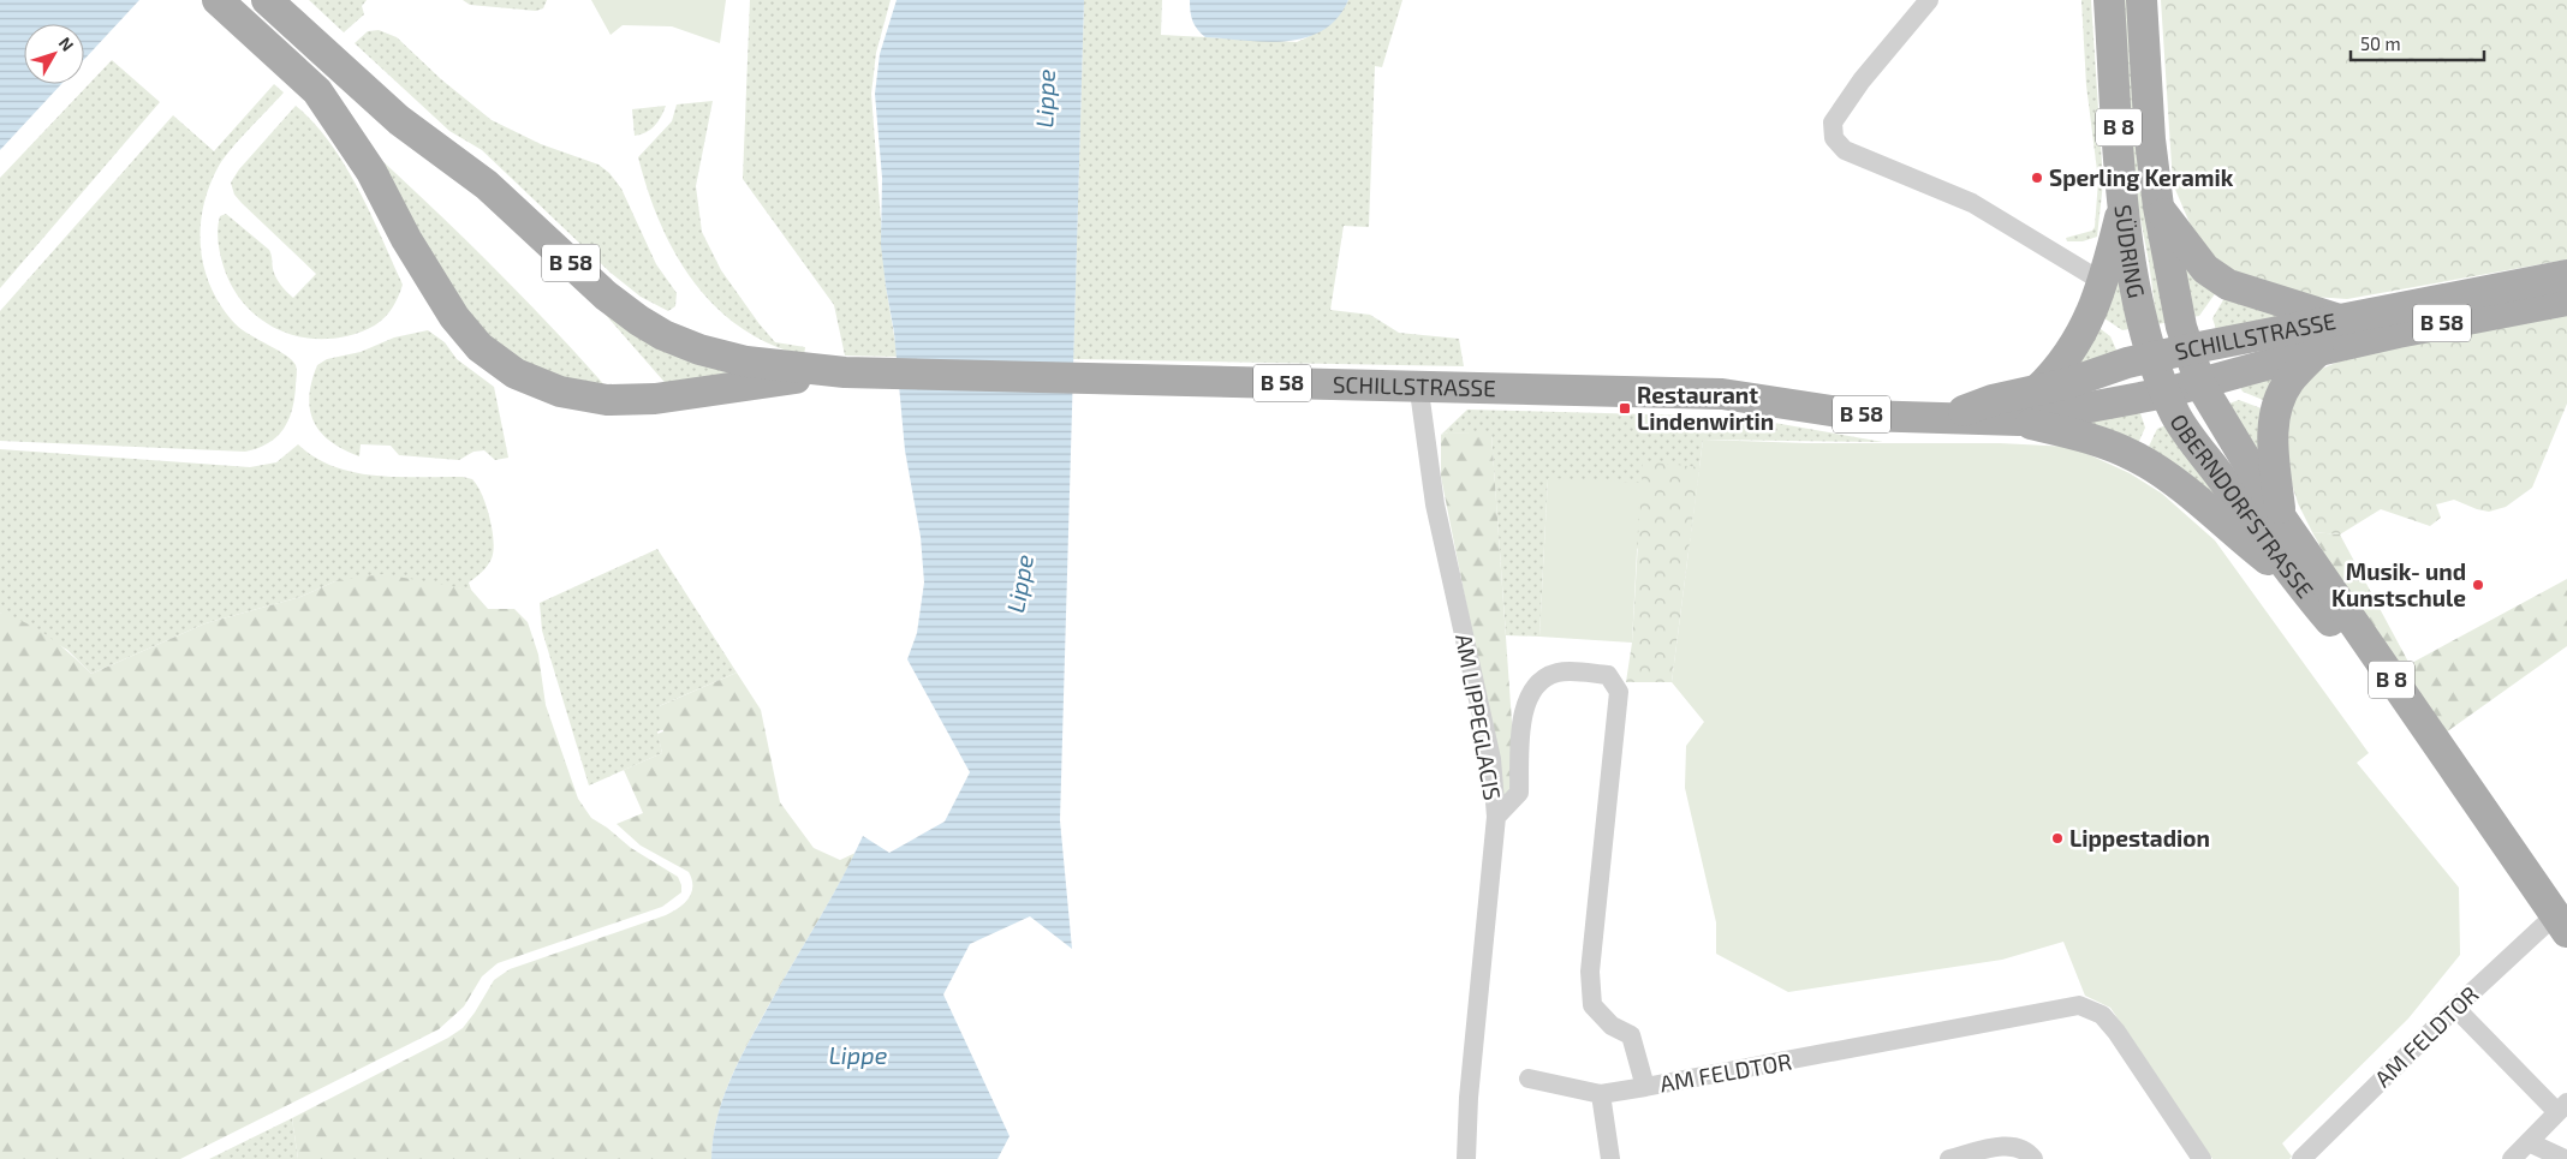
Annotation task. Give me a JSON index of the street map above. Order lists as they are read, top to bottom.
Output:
{
  "streets": {
    "main road": [
      "B 8",
      "SÜDRING",
      "B 58",
      "SCHILLSTRASSE",
      "OBERNDORFSTRASSE"
    ],
    "street": ["AM LIPPEGLACIS", "AM FELDTOR"]
  },
  "crossings": [
    ["B 8", "SÜDRING"],
    ["B 8", "SCHILLSTRASSE"],
    ["B 8", "OBERNDORFSTRASSE"],
    ["SÜDRING", "SCHILLSTRASSE"],
    ["B 58", "SCHILLSTRASSE"],
    ["SCHILLSTRASSE", "OBERNDORFSTRASSE"],
    ["SCHILLSTRASSE", "AM LIPPEGLACIS"],
    ["OBERNDORFSTRASSE", "AM FELDTOR"],
    ["AM LIPPEGLACIS", "AM FELDTOR"]
  ],
  "water": ["Lippe"],
  "places": {
    "other": ["Sperling Keramik", "Musik- und Kunstschule", "Lippestadion"],
    "transit": ["Restaurant Lindenwirtin"]
  },
  "scale_bar": "50 m",
  "north": "top right"
}
